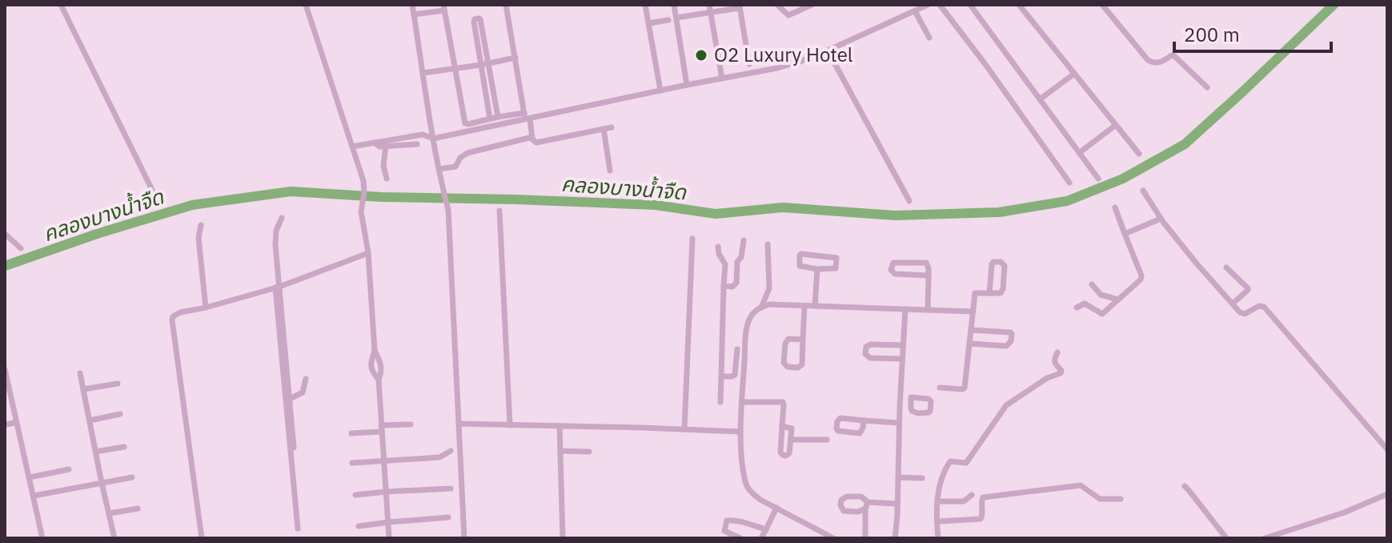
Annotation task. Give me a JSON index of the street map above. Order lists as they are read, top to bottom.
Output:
{
  "water": ["คลองบางน้ำจืด"],
  "places": ["O2 Luxury Hotel"],
  "scale_bar": "200 m"
}
